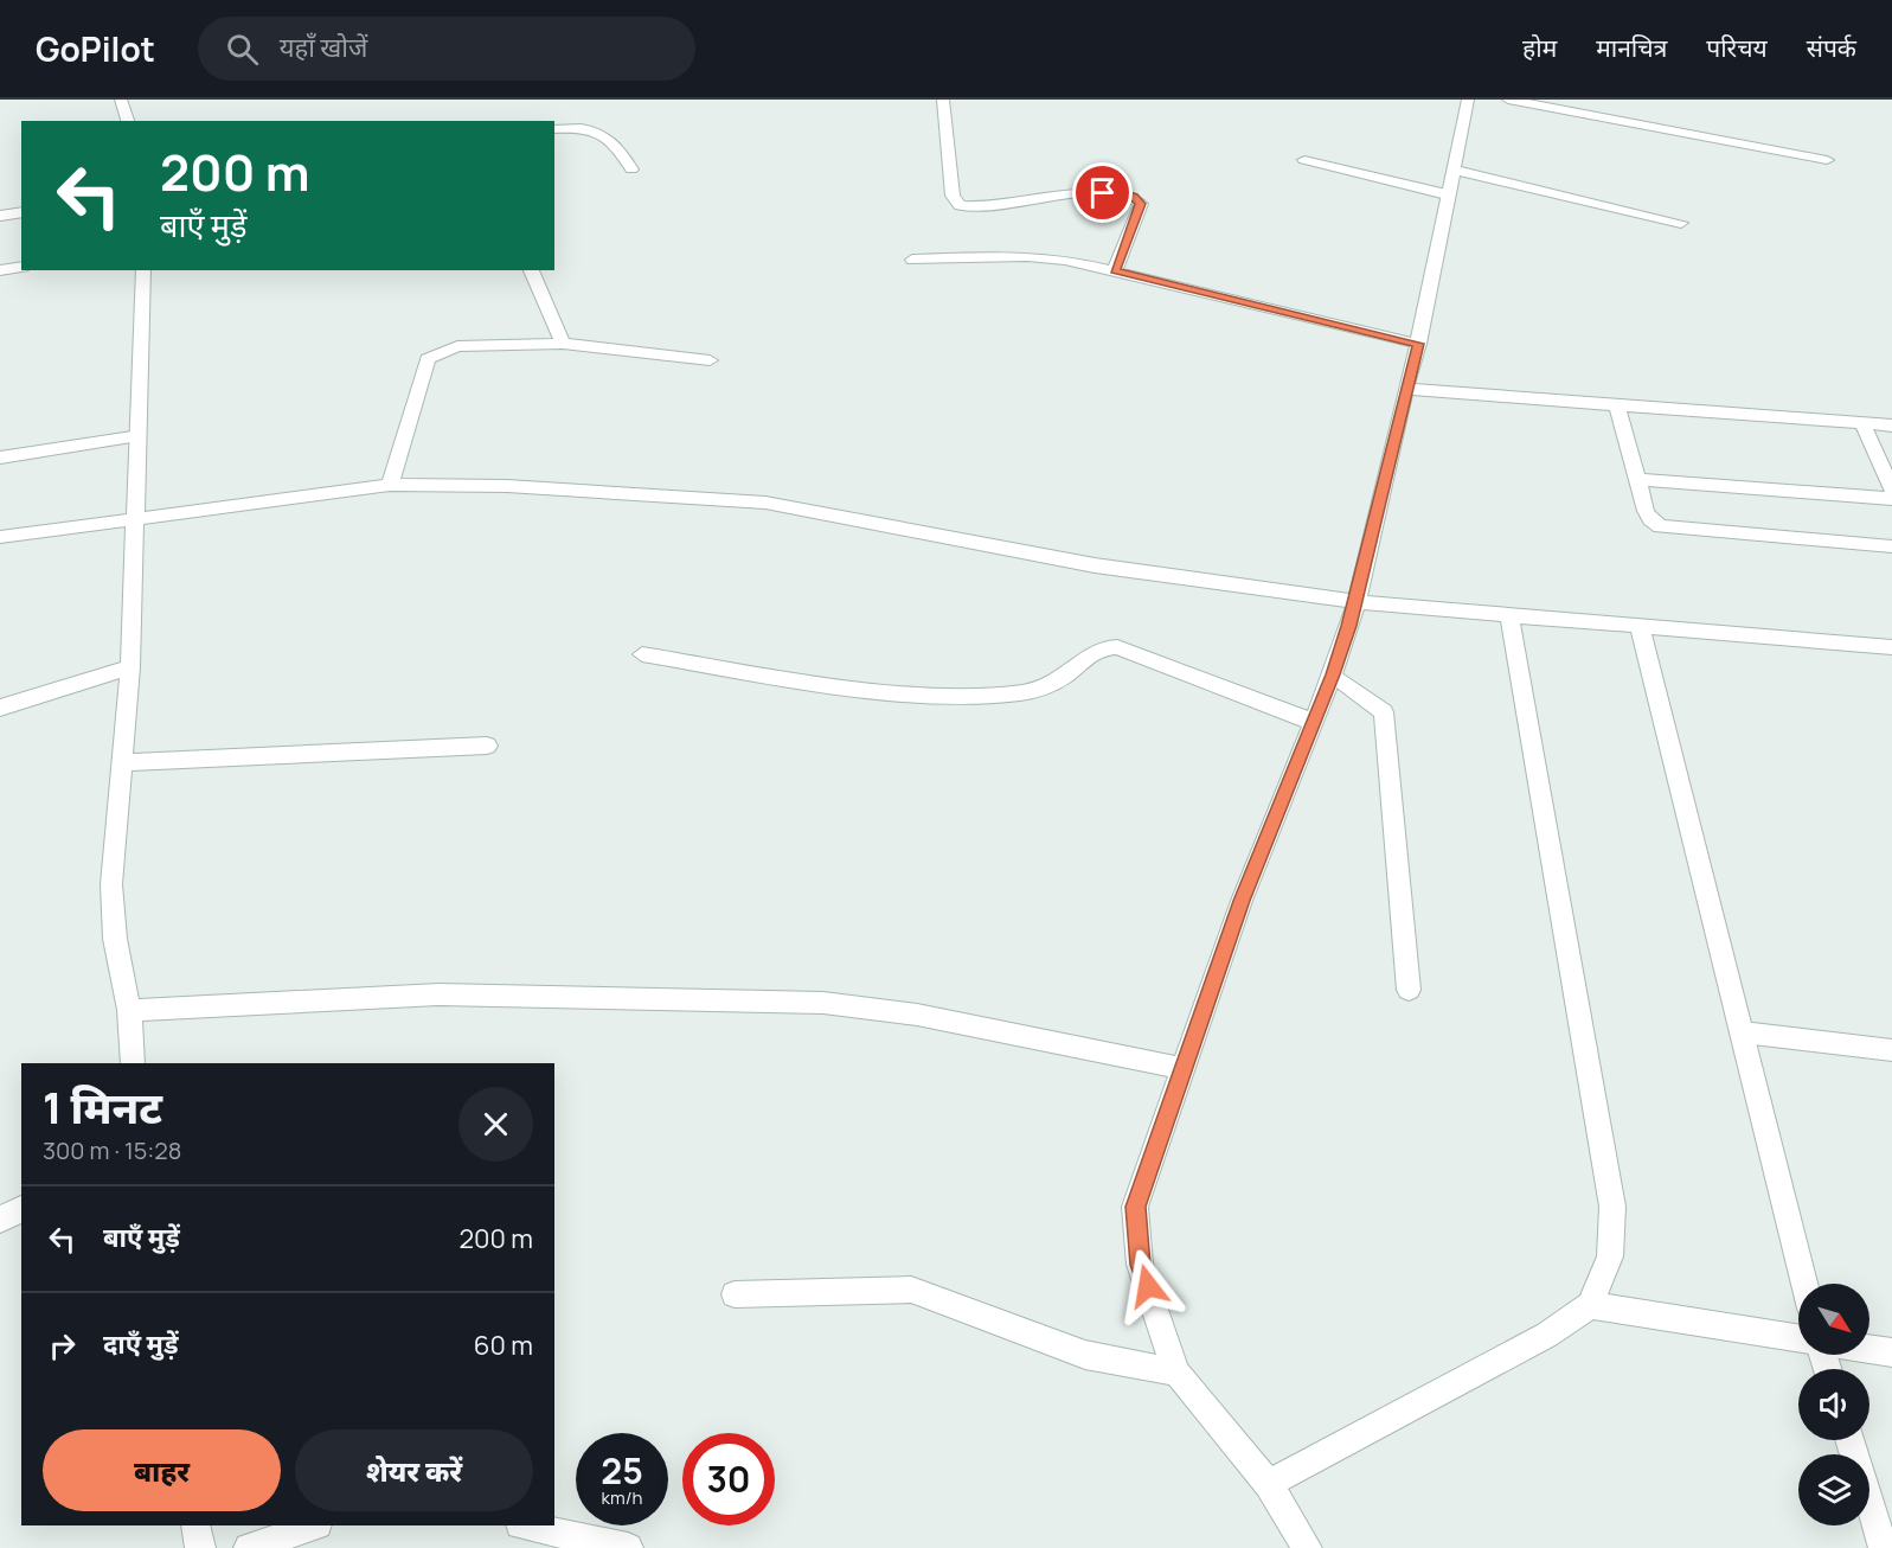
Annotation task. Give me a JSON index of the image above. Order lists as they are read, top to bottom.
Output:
{
  "north": "bottom right",
  "page": {
    "header": "GoPilot",
    "search": "यहाँ खोजें",
    "nav": [
      "होम",
      "मानचित्र",
      "परिचय",
      "संपर्क"
    ],
    "turn": ["200 m", "बाएँ मुड़ें"],
    "heading": ["1 मिनट", "300 m · 15:28"],
    "list": [
      {
        "name": "बाएँ मुड़ें",
        "value": "200 m"
      },
      {
        "name": "दाएँ मुड़ें",
        "value": "60 m"
      }
    ],
    "buttons": ["बाहर", "शेयर करें"],
    "speed": "25 km/h",
    "limit": "30"
  }
}
